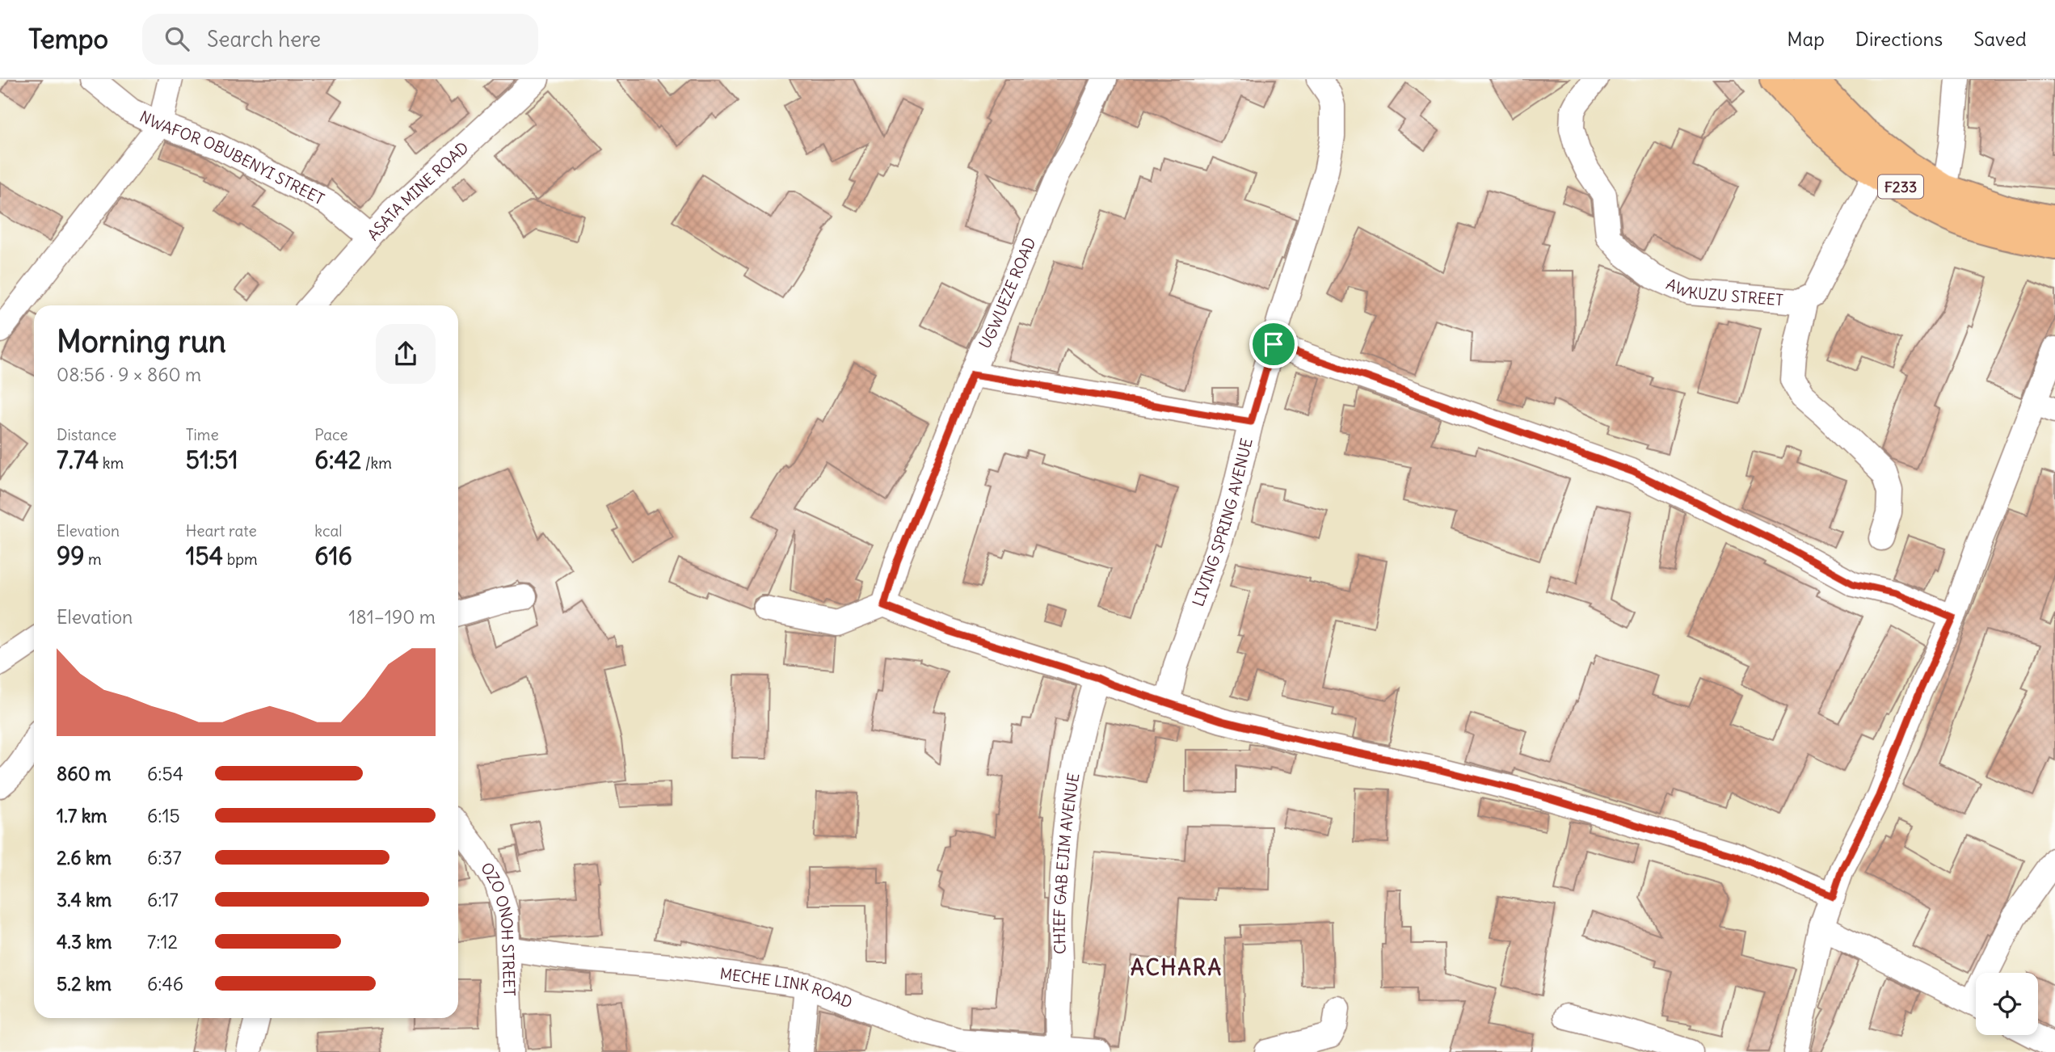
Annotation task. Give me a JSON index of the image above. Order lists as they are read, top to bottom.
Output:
{
  "streets": {
    "main road": ["F233"],
    "street": [
      "NWAFOR OBUBENYI STREET",
      "ASATA MINE ROAD",
      "AWKUZU STREET",
      "UGWUEZE ROAD",
      "LIVING SPRING AVENUE",
      "CHIEF GAB EJIM AVENUE",
      "OZO ONOH STREET",
      "MECHE LINK ROAD"
    ]
  },
  "crossings": [
    ["NWAFOR OBUBENYI STREET", "ASATA MINE ROAD"],
    ["F233", "AWKUZU STREET"],
    ["CHIEF GAB EJIM AVENUE", "MECHE LINK ROAD"],
    ["OZO ONOH STREET", "MECHE LINK ROAD"]
  ],
  "districts": ["ACHARA"],
  "page": {
    "header": "Tempo",
    "search": "Search here",
    "nav": ["Map", "Directions", "Saved"],
    "heading": ["Morning run", "08:56 · 9 × 860 m"],
    "stats": [
      ["Distance", "7.74 km"],
      ["Time", "51:51"],
      ["Pace", "6:42 /km"],
      ["Elevation", "99 m"],
      ["Heart rate", "154 bpm"],
      ["kcal", "616"]
    ],
    "chart": ["Elevation", "181–190 m"],
    "list": [
      {
        "name": "860 m",
        "note": "6:54"
      },
      {
        "name": "1.7 km",
        "note": "6:15"
      },
      {
        "name": "2.6 km",
        "note": "6:37"
      },
      {
        "name": "3.4 km",
        "note": "6:17"
      },
      {
        "name": "4.3 km",
        "note": "7:12"
      },
      {
        "name": "5.2 km",
        "note": "6:46"
      }
    ]
  }
}
